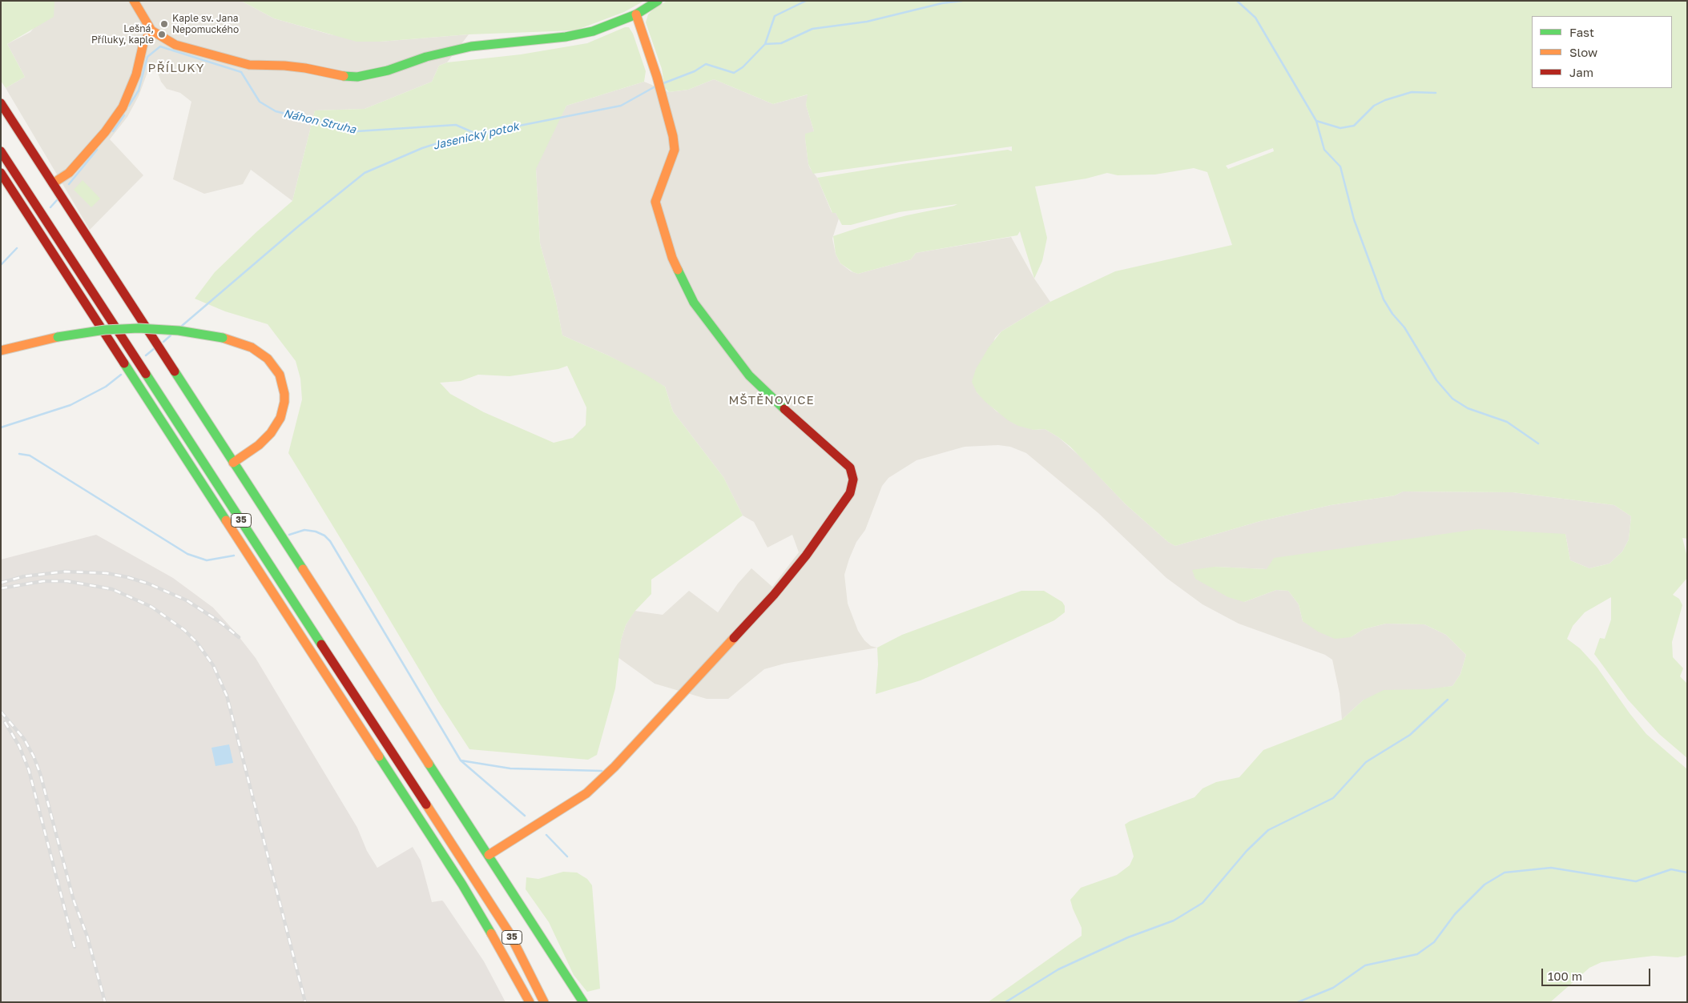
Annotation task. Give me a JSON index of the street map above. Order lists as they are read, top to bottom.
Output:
{
  "streets": {
    "main road": ["35"]
  },
  "districts": ["PŘÍLUKY", "MŠTĚNOVICE"],
  "water": ["Náhon Struha", "Jasenický potok"],
  "places": ["Kaple sv. Jana Nepomuckého", "Lešná, Příluky, kaple"],
  "legend": ["Fast", "Slow", "Jam"],
  "scale_bar": "100 m"
}
